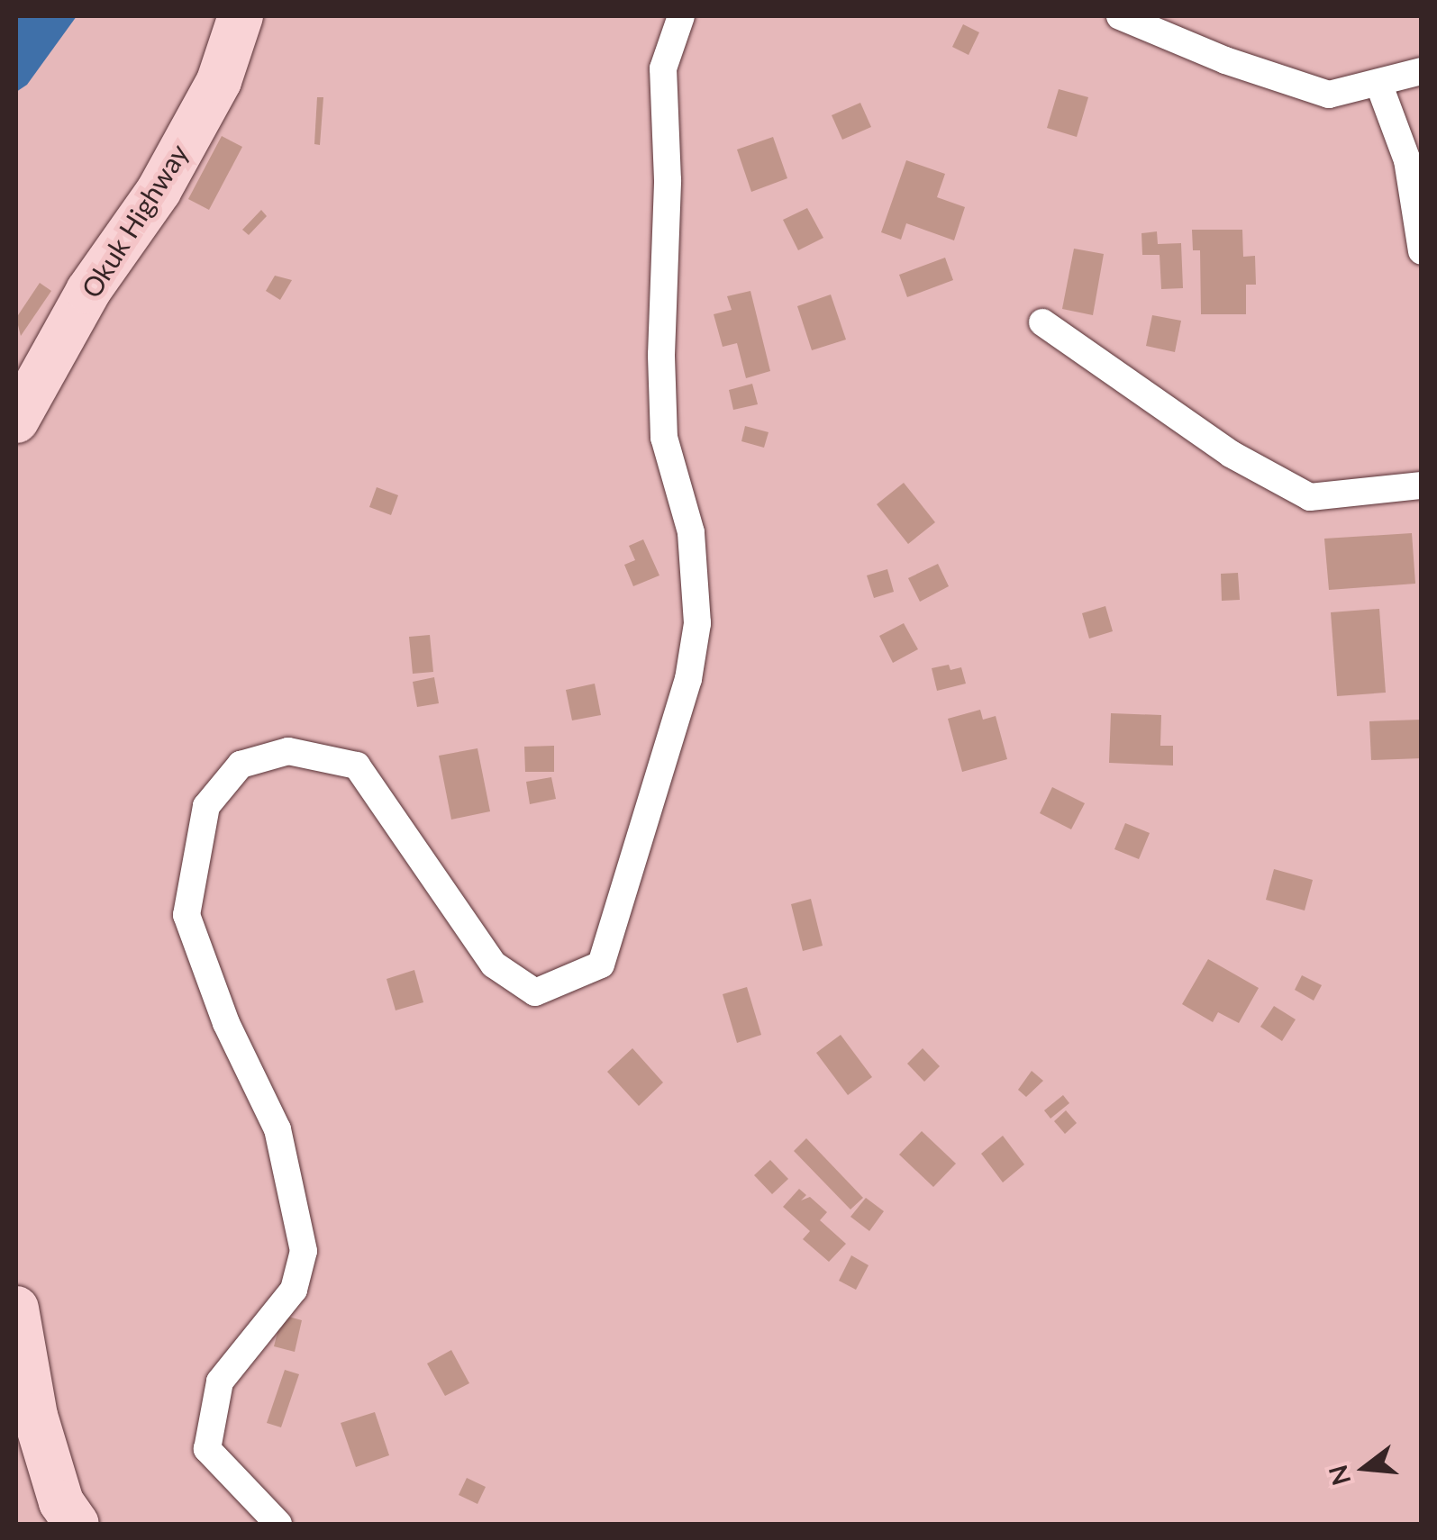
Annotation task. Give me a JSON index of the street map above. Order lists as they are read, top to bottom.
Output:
{
  "streets": {
    "main road": ["Okuk Highway"]
  },
  "north": "left"
}
